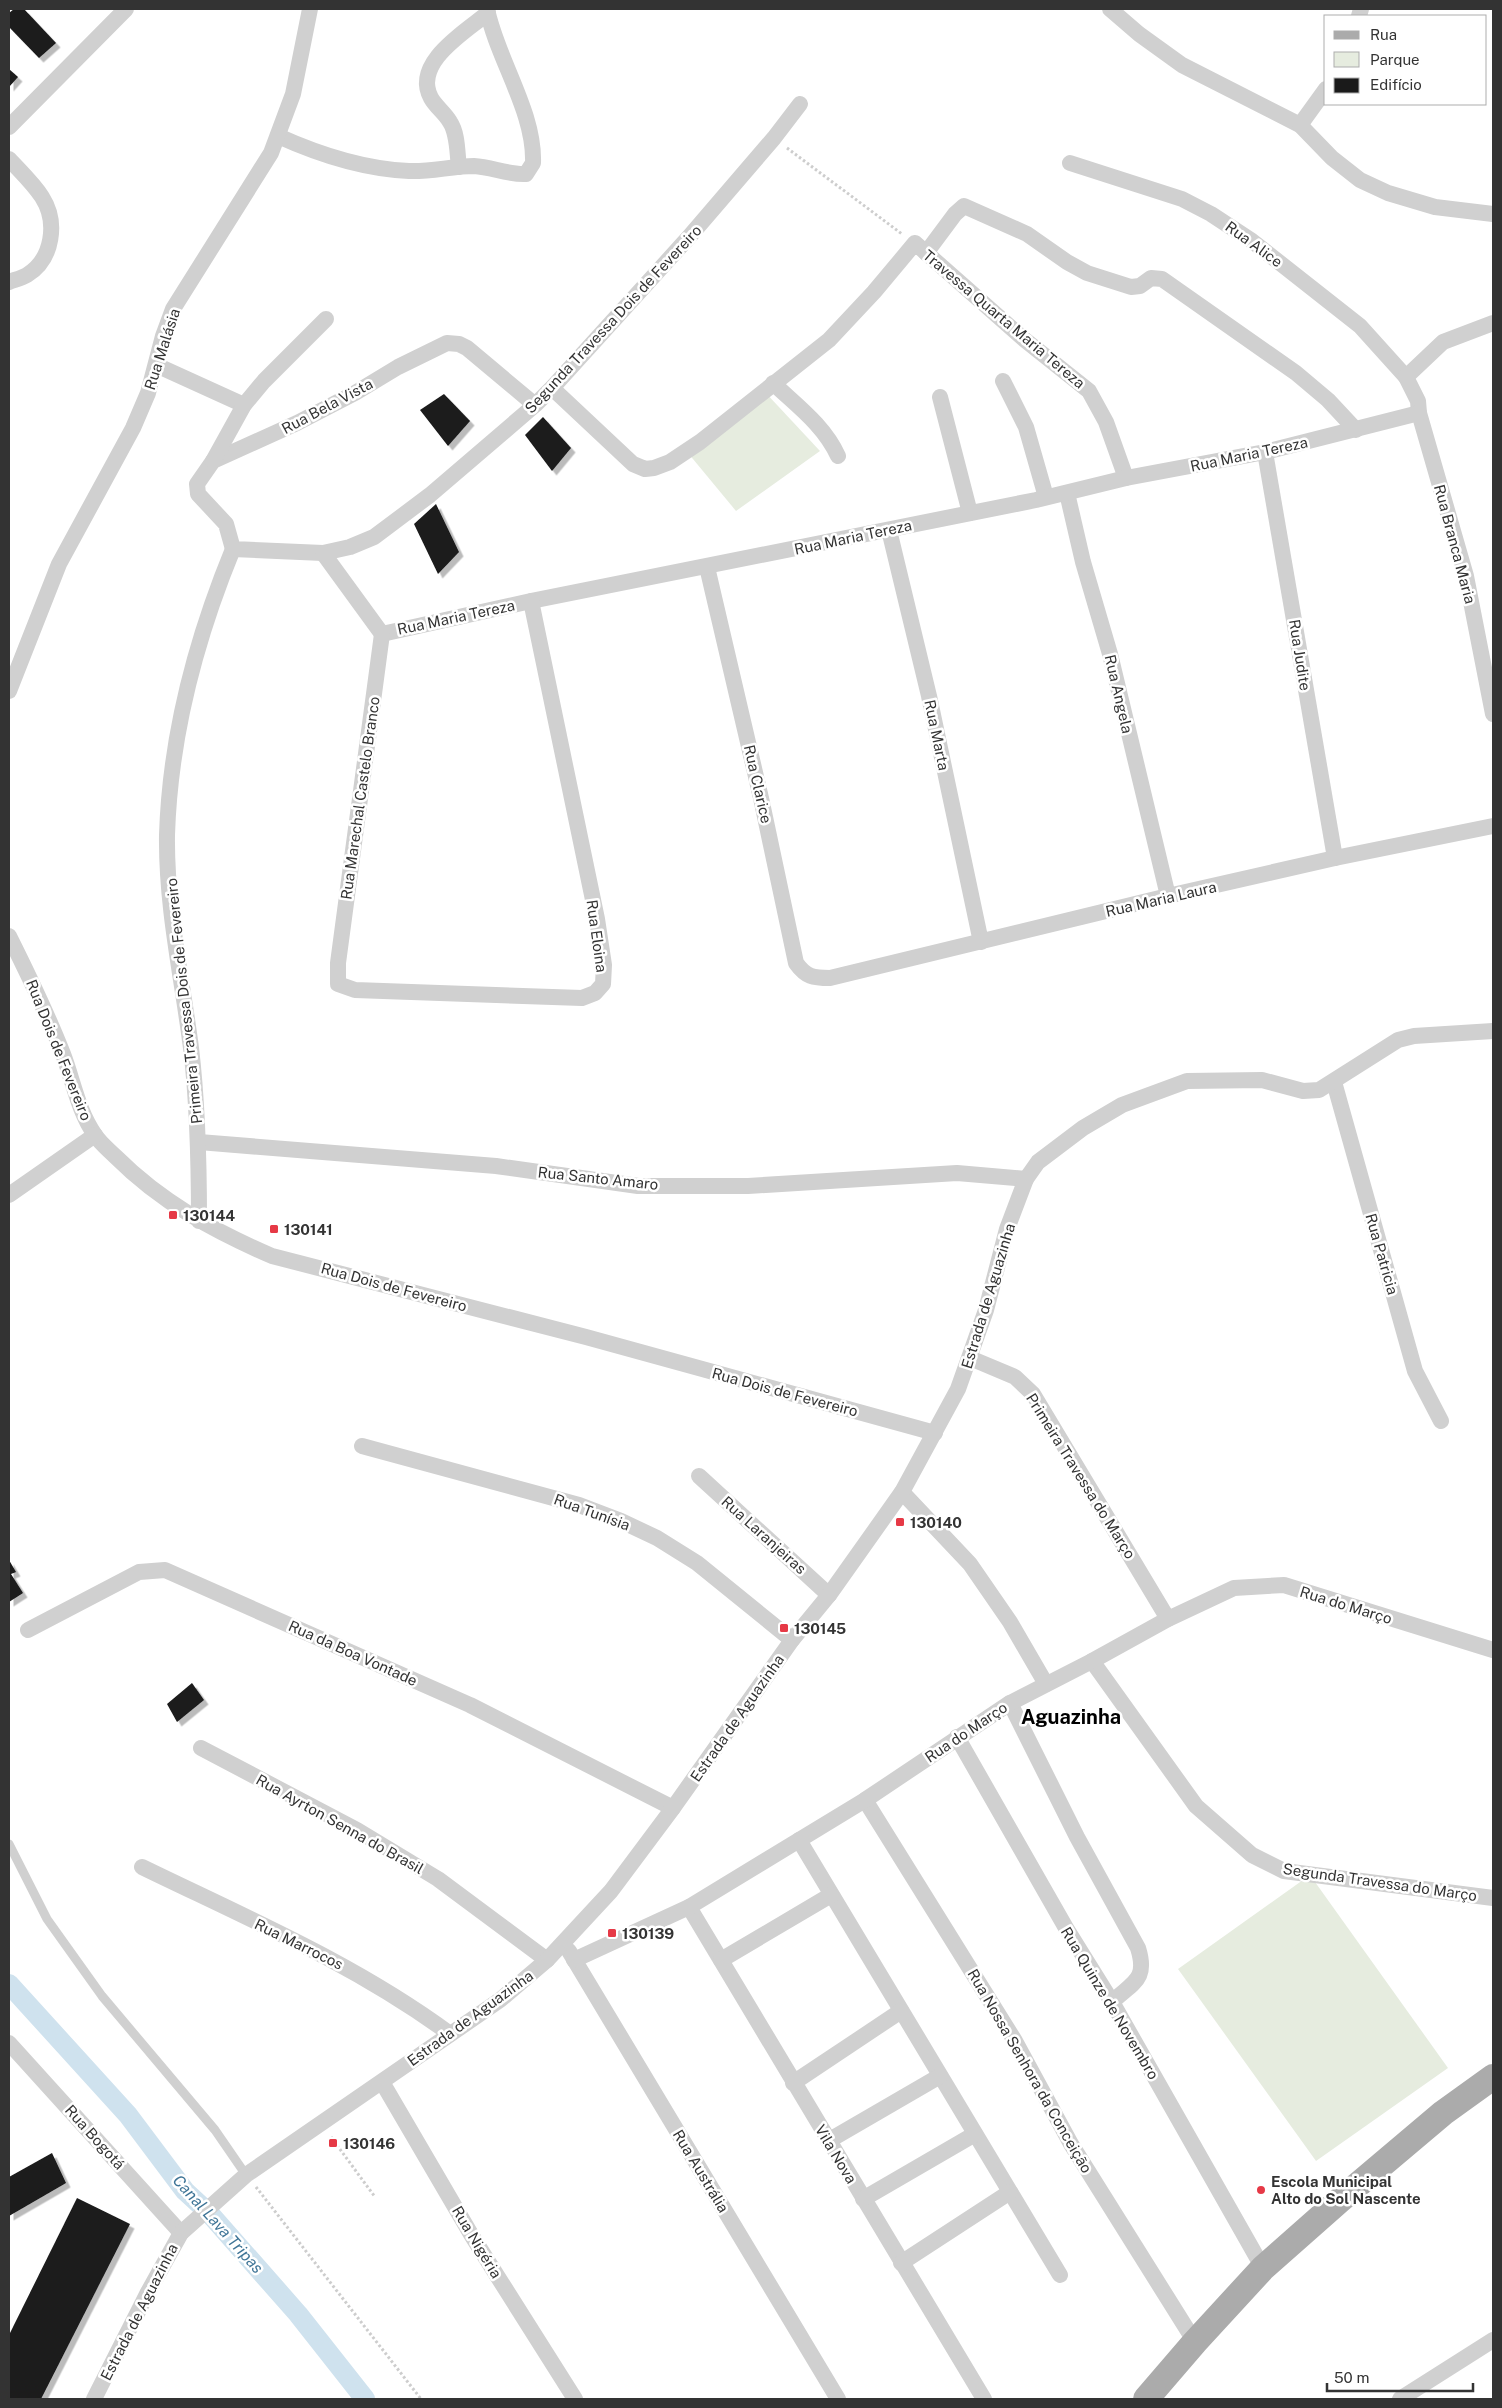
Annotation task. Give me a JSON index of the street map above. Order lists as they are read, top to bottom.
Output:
{
  "streets": {
    "street": [
      "Rua Alice",
      "Segunda Travessa Dois de Fevereiro",
      "Travessa Quarta Maria Tereza",
      "Rua Malásia",
      "Rua Bela Vista",
      "Rua Maria Tereza",
      "Rua Branca Maria",
      "Rua Judite",
      "Rua Angela",
      "Rua Marta",
      "Rua Clarice",
      "Rua Marechal Castelo Branco",
      "Rua Maria Laura",
      "Rua Eloina",
      "Primeira Travessa Dois de Fevereiro",
      "Rua Dois de Fevereiro",
      "Rua Santo Amaro",
      "Rua Patricia",
      "Estrada de Aguazinha",
      "Primeira Travessa do Março",
      "Rua Tunísia",
      "Rua Laranjeiras",
      "Rua do Março",
      "Rua da Boa Vontade",
      "Rua Ayrton Senna do Brasil",
      "Segunda Travessa do Março",
      "Rua Marrocos",
      "Rua Quinze de Novembro",
      "Rua Nossa Senhora da Conceição",
      "Rua Bogotá",
      "Vila Nova",
      "Rua Austrália",
      "Rua Nigéria"
    ]
  },
  "crossings": [
    ["Rua Alice", "Rua Branca Maria"],
    ["Segunda Travessa Dois de Fevereiro", "Rua Bela Vista"],
    ["Segunda Travessa Dois de Fevereiro", "Rua Maria Tereza"],
    ["Segunda Travessa Dois de Fevereiro", "Primeira Travessa Dois de Fevereiro"],
    ["Travessa Quarta Maria Tereza", "Rua Maria Tereza"],
    ["Rua Maria Tereza", "Rua Branca Maria"],
    ["Rua Maria Tereza", "Rua Judite"],
    ["Rua Maria Tereza", "Rua Angela"],
    ["Rua Maria Tereza", "Rua Marta"],
    ["Rua Maria Tereza", "Rua Clarice"],
    ["Rua Maria Tereza", "Rua Marechal Castelo Branco"],
    ["Rua Maria Tereza", "Rua Eloina"],
    ["Rua Judite", "Rua Maria Laura"],
    ["Rua Angela", "Rua Maria Laura"],
    ["Rua Marta", "Rua Maria Laura"],
    ["Rua Clarice", "Rua Maria Laura"],
    ["Rua Marechal Castelo Branco", "Rua Eloina"],
    ["Primeira Travessa Dois de Fevereiro", "Rua Dois de Fevereiro"],
    ["Primeira Travessa Dois de Fevereiro", "Rua Santo Amaro"],
    ["Rua Dois de Fevereiro", "Estrada de Aguazinha"],
    ["Rua Santo Amaro", "Estrada de Aguazinha"],
    ["Rua Patricia", "Estrada de Aguazinha"],
    ["Estrada de Aguazinha", "Primeira Travessa do Março"],
    ["Estrada de Aguazinha", "Rua Tunísia"],
    ["Estrada de Aguazinha", "Rua Laranjeiras"],
    ["Estrada de Aguazinha", "Rua da Boa Vontade"],
    ["Estrada de Aguazinha", "Rua Ayrton Senna do Brasil"],
    ["Estrada de Aguazinha", "Rua Marrocos"],
    ["Estrada de Aguazinha", "Rua Bogotá"],
    ["Estrada de Aguazinha", "Rua Austrália"],
    ["Estrada de Aguazinha", "Rua Nigéria"],
    ["Primeira Travessa do Março", "Rua do Março"],
    ["Rua do Março", "Segunda Travessa do Março"],
    ["Rua do Março", "Rua Quinze de Novembro"],
    ["Rua do Março", "Rua Nossa Senhora da Conceição"],
    ["Rua do Março", "Vila Nova"],
    ["Rua do Março", "Rua Austrália"]
  ],
  "districts": ["Aguazinha"],
  "water": ["Canal Lava Tripas"],
  "places": {
    "transit": [
      "130144",
      "130141",
      "130140",
      "130145",
      "130139",
      "130146"
    ],
    "other": ["Escola Municipal Alto do Sol Nascente"]
  },
  "legend": ["Rua", "Parque", "Edifício"],
  "scale_bar": "50 m"
}
